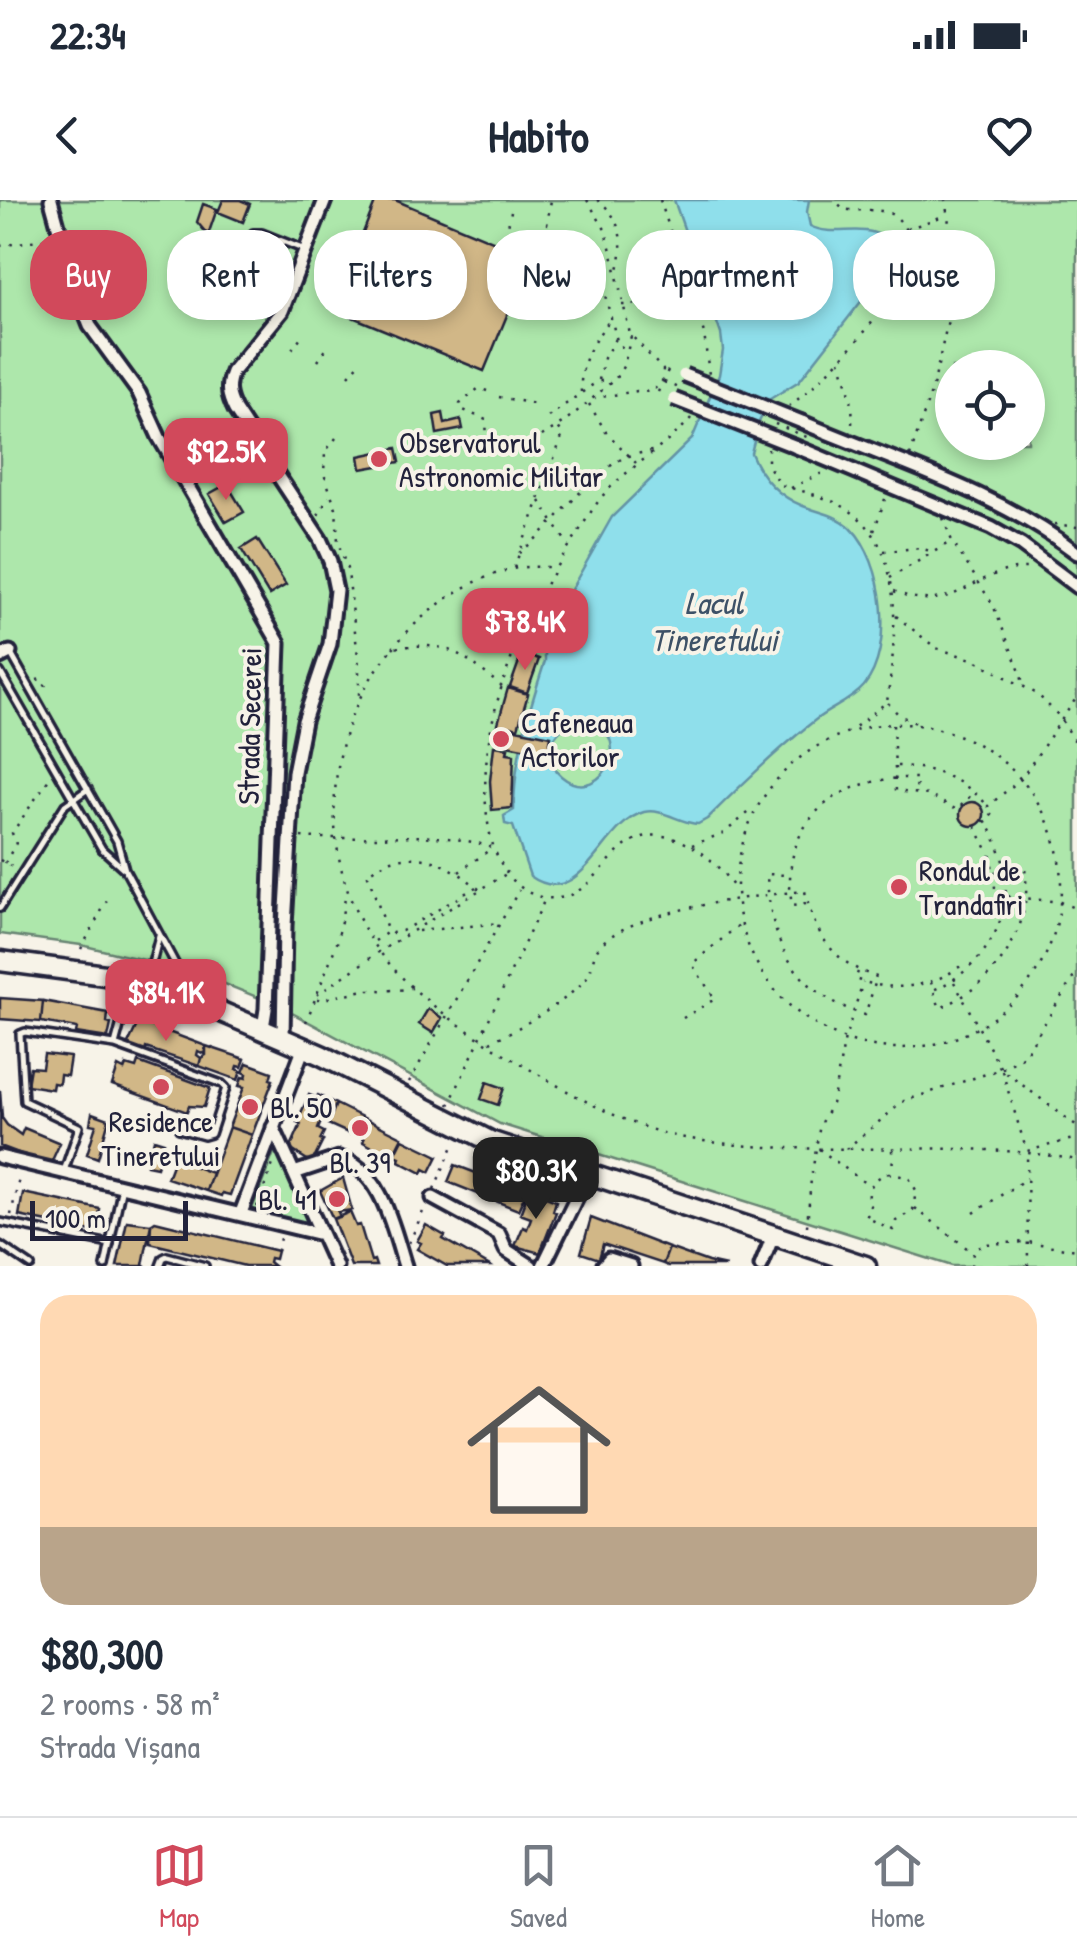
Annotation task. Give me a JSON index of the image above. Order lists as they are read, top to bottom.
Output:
{
  "streets": {
    "street": ["Strada Secerei"]
  },
  "water": ["Lacul Tineretului"],
  "places": [
    "Observatorul Astronomic Militar",
    "Cafeneaua Actorilor",
    "Rondul de Trandafiri",
    "Residence Tineretului",
    "Bl. 50",
    "Bl. 39",
    "Bl. 41"
  ],
  "scale_bar": "100 m",
  "page": {
    "status": "22:34",
    "header": "Habito",
    "chip": [
      "Buy",
      "Rent",
      "Filters",
      "New",
      "Apartment",
      "House"
    ],
    "price": [
      "$92.5K",
      "$78.4K",
      "$84.1K",
      "$80.3K"
    ],
    "scale": "100 m",
    "list": [
      {
        "name": "$80,300",
        "note": "2 rooms · 58 m² · Strada Vișana"
      }
    ],
    "tabs": ["Map", "Saved", "Home"]
  }
}
